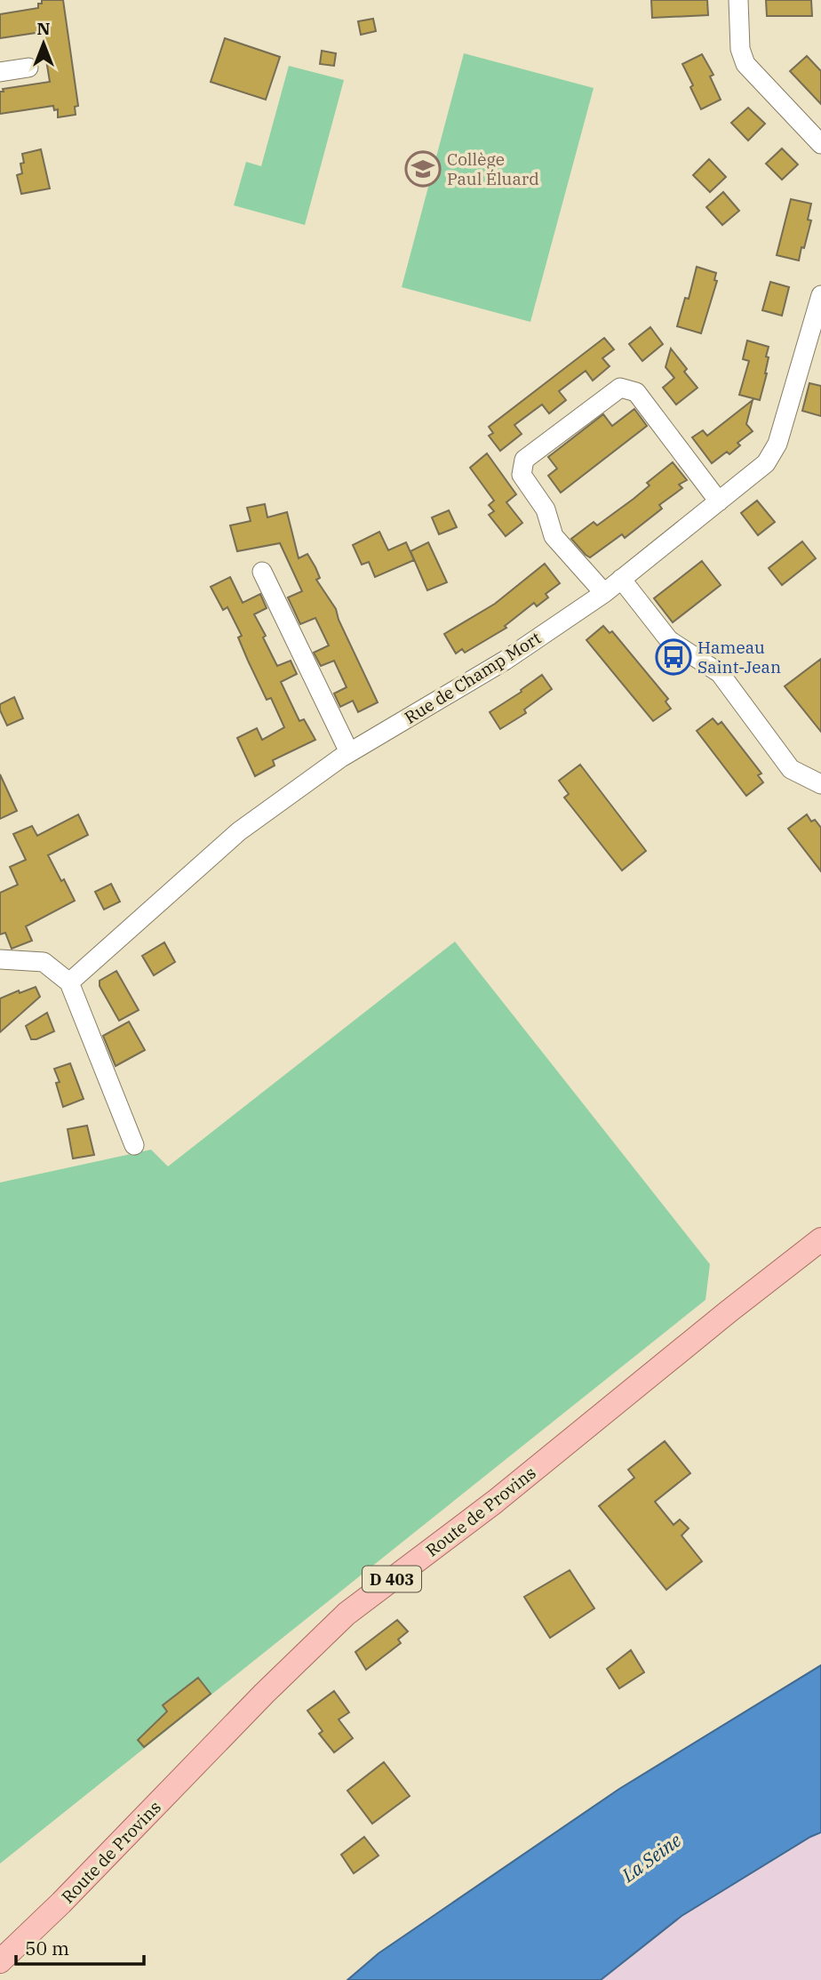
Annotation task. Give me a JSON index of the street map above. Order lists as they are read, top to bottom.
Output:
{
  "streets": {
    "main road": ["Route de Provins", "D 403"],
    "street": ["Rue de Champ Mort"]
  },
  "water": ["La Seine"],
  "places": {
    "school or university": ["Collège Paul Éluard"],
    "bus stop": ["Hameau Saint-Jean"]
  },
  "scale_bar": "50 m",
  "north": "top"
}
